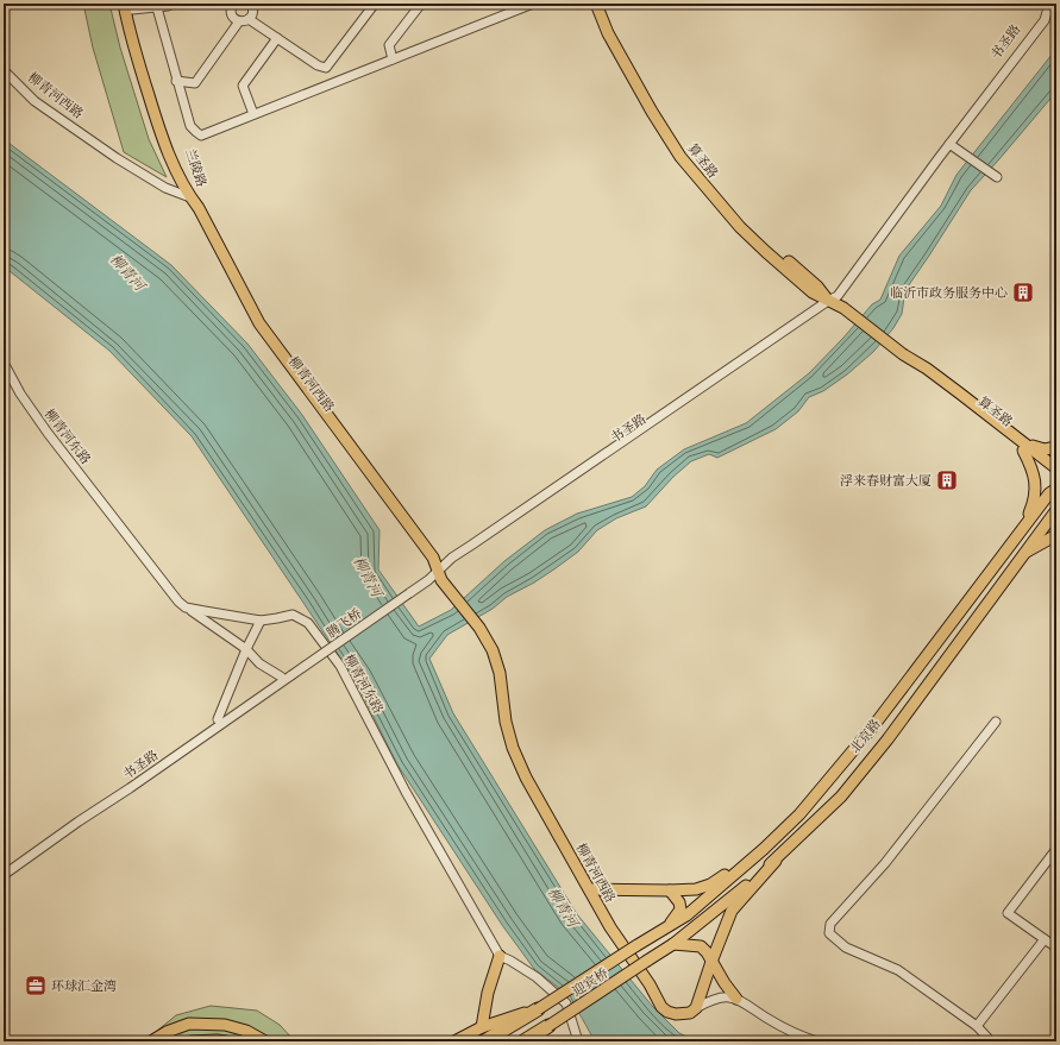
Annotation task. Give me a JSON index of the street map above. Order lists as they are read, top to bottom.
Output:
{
  "streets": {
    "main road": [
      "柳青河西路",
      "算圣路",
      "兰陵路",
      "北京路",
      "迎宾桥"
    ],
    "street": ["书圣路", "柳青河东路", "腾飞桥"]
  },
  "crossings": [
    ["书圣路", "柳青河西路"],
    ["书圣路", "算圣路"],
    ["书圣路", "腾飞桥"],
    ["柳青河西路", "兰陵路"],
    ["北京路", "迎宾桥"]
  ],
  "water": ["柳青河"],
  "places": {
    "building": ["临沂市政务服务中心", "浮来春财富大厦"],
    "office": ["环球汇金湾"]
  }
}
